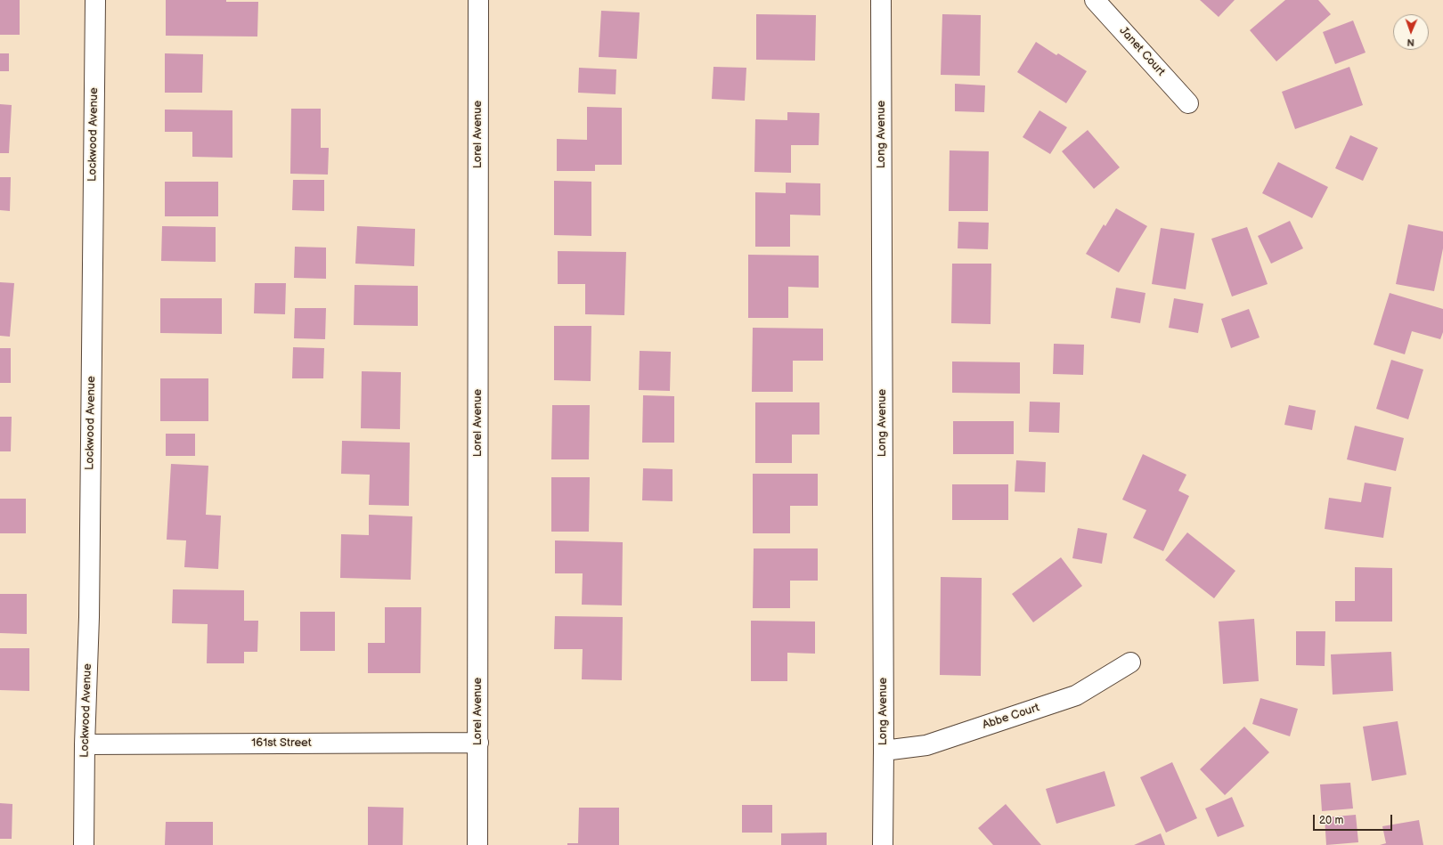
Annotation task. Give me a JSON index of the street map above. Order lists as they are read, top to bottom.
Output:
{
  "streets": {
    "street": [
      "Janet Court",
      "Lockwood Avenue",
      "Lorel Avenue",
      "Long Avenue",
      "Abbe Court",
      "161st Street"
    ]
  },
  "crossings": [
    ["Lockwood Avenue", "161st Street"],
    ["Lorel Avenue", "161st Street"],
    ["Long Avenue", "Abbe Court"]
  ],
  "scale_bar": "20 m",
  "north": "bottom"
}
